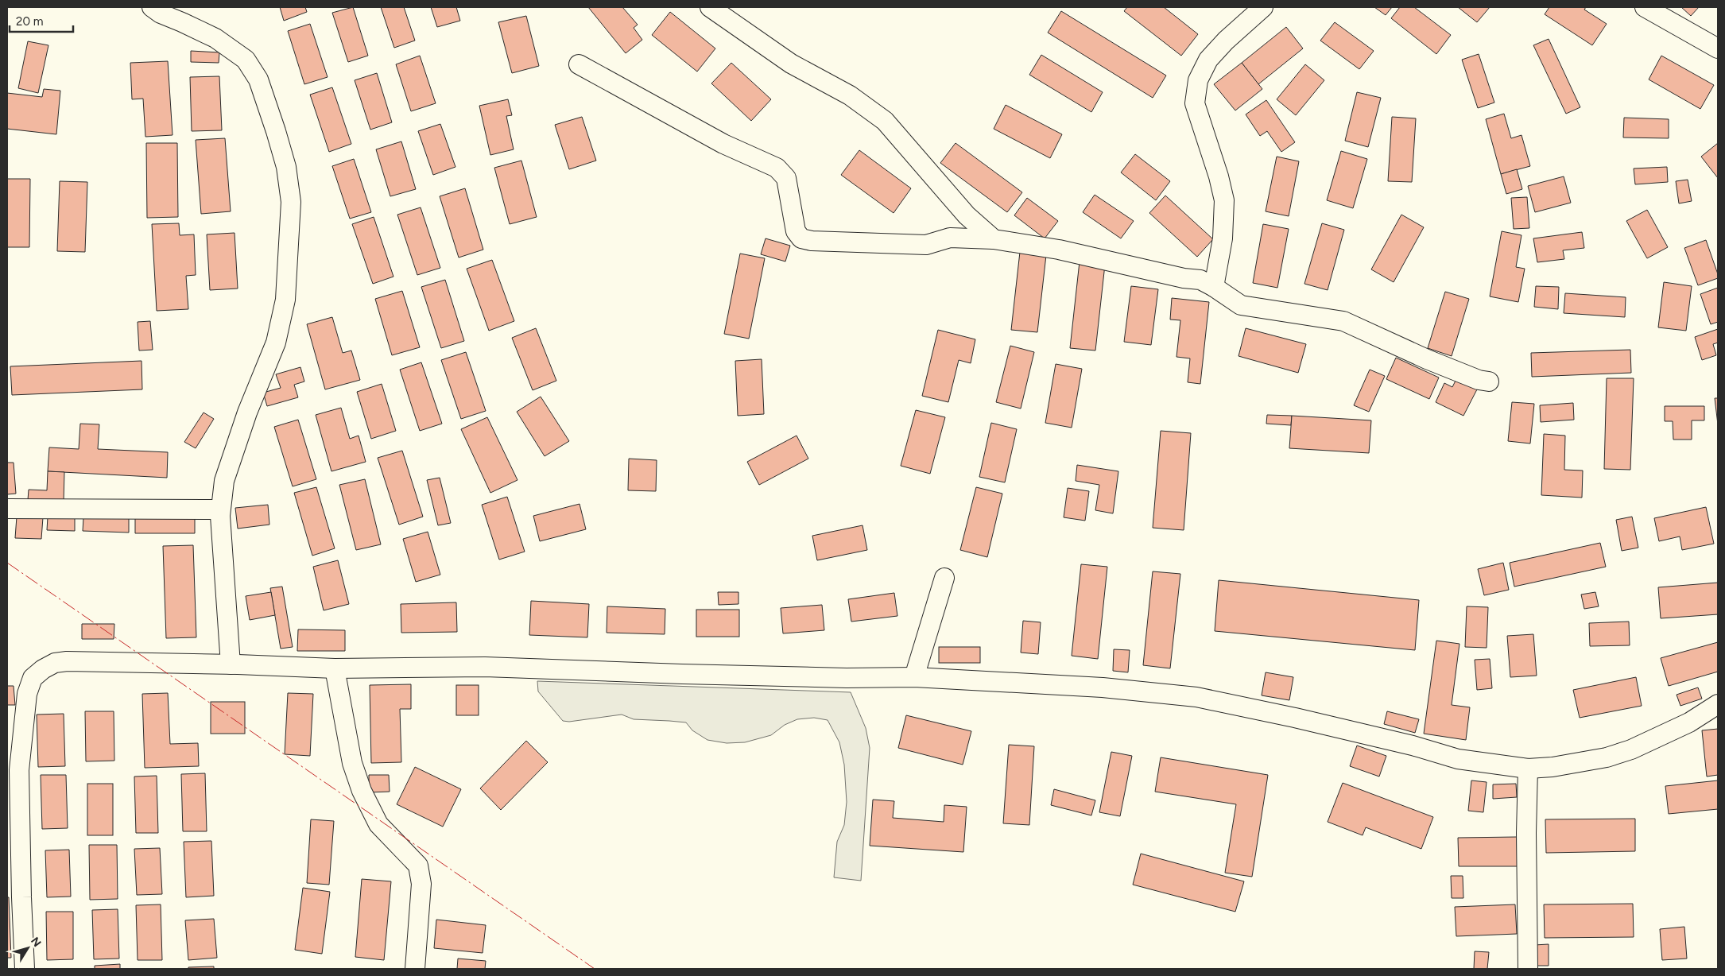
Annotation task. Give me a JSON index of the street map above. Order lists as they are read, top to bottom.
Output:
{
  "scale_bar": "20 m",
  "north": "top right"
}
